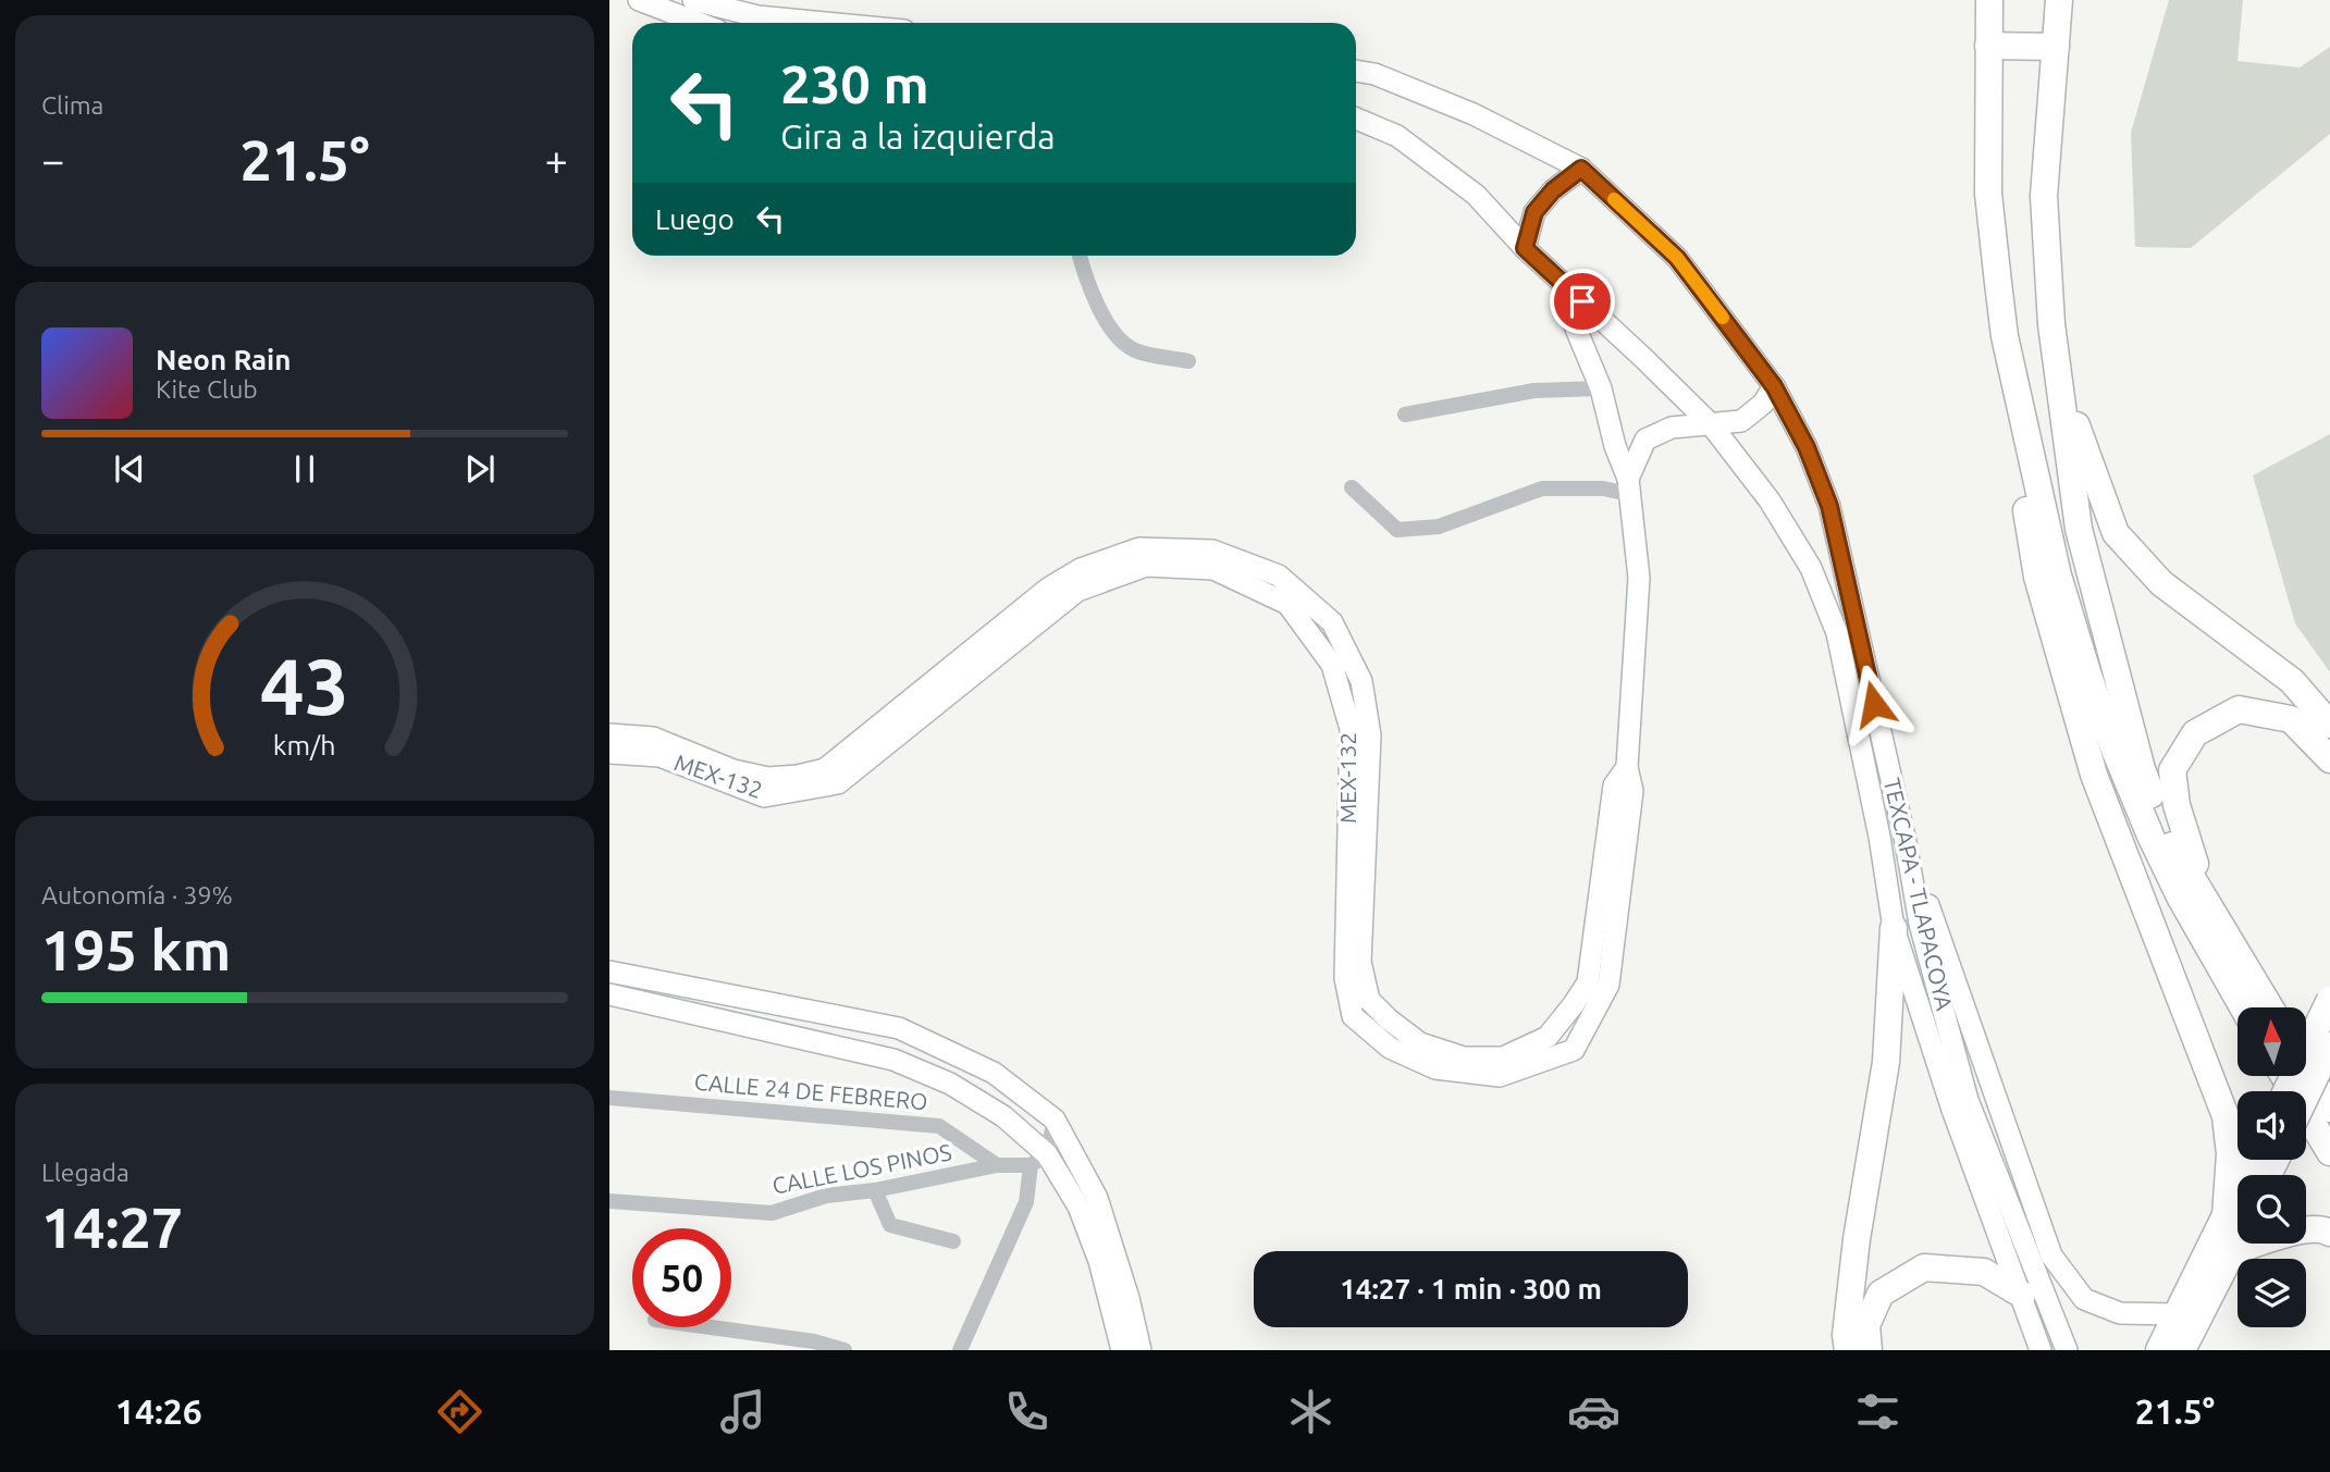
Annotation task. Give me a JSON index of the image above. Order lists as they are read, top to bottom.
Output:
{
  "streets": {
    "main road": ["MEX-132", "TEXCAPA - TLAPACOYA"],
    "street": ["CALLE 24 DE FEBRERO", "CALLE LOS PINOS"]
  },
  "crossings": [
    ["MEX-132", "TEXCAPA - TLAPACOYA"],
    ["CALLE 24 DE FEBRERO", "CALLE LOS PINOS"]
  ],
  "north": "top",
  "page": {
    "tile": [
      "Clima",
      ["Autonomía · 39%", "195 km"],
      ["Llegada", "14:27"]
    ],
    "turn": ["230 m", "Gira a la izquierda"],
    "heat": ["−", "21.5°", "+"],
    "then": "Luego",
    "song": ["Neon Rain", "Kite Club"],
    "limit": "50",
    "trip": "14:27 · 1 min · 300 m",
    "tabs": ["14:26", "21.5°"],
    "gauge": ["43", "km/h"]
  }
}
